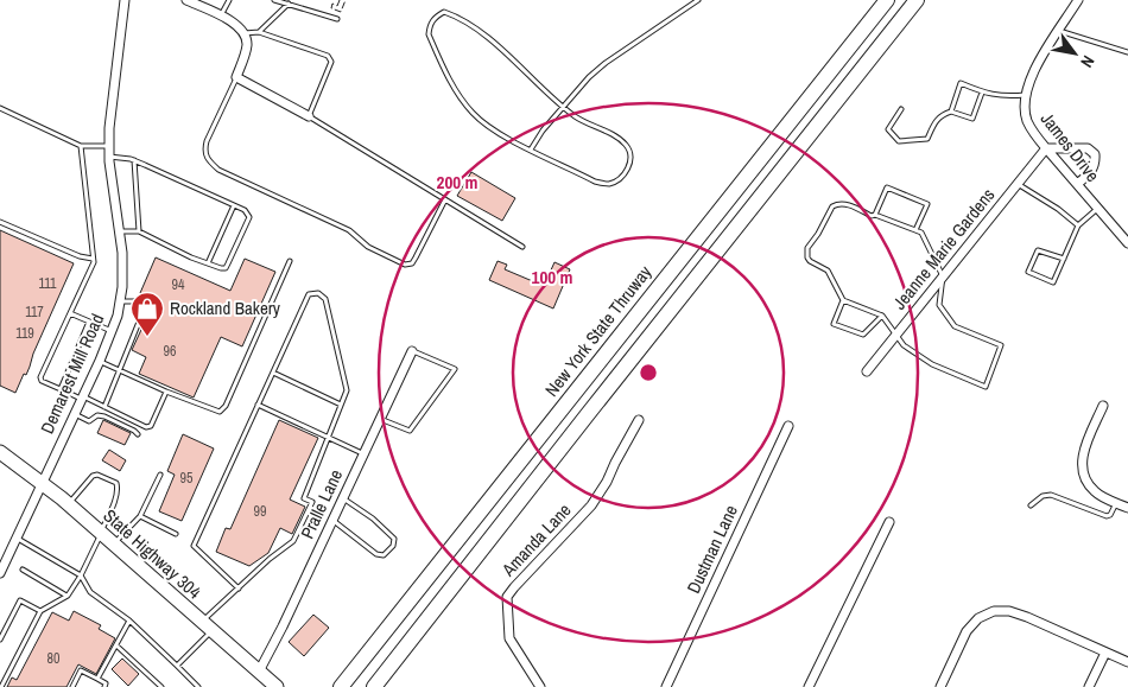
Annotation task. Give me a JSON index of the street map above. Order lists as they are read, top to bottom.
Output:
{
  "streets": {
    "highway": ["New York State Thruway"],
    "main road": ["State Highway 304"],
    "street": [
      "James Drive",
      "Jeanne Marie Gardens",
      "Demarest Mill Road",
      "Pralle Lane",
      "Amanda Lane",
      "Dustman Lane"
    ]
  },
  "crossings": [
    ["James Drive", "Jeanne Marie Gardens"],
    ["Demarest Mill Road", "State Highway 304"],
    ["Pralle Lane", "State Highway 304"]
  ],
  "places": {
    "shop": ["Rockland Bakery"]
  },
  "house_numbers": [
    "111",
    "94",
    "117",
    "119",
    "96",
    "95",
    "99",
    "80"
  ],
  "north": "bottom right",
  "rings": ["200 m", "100 m"]
}
